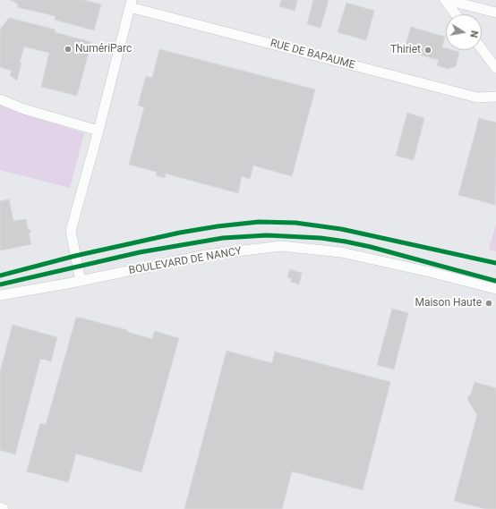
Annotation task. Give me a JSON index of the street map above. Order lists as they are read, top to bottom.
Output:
{
  "streets": {
    "street": ["RUE DE BAPAUME", "BOULEVARD DE NANCY"]
  },
  "crossings": [
    ["RUE DE BAPAUME", "BOULEVARD DE NANCY"]
  ],
  "places": ["NumériParc", "Thiriet", "Maison Haute"],
  "north": "right"
}
